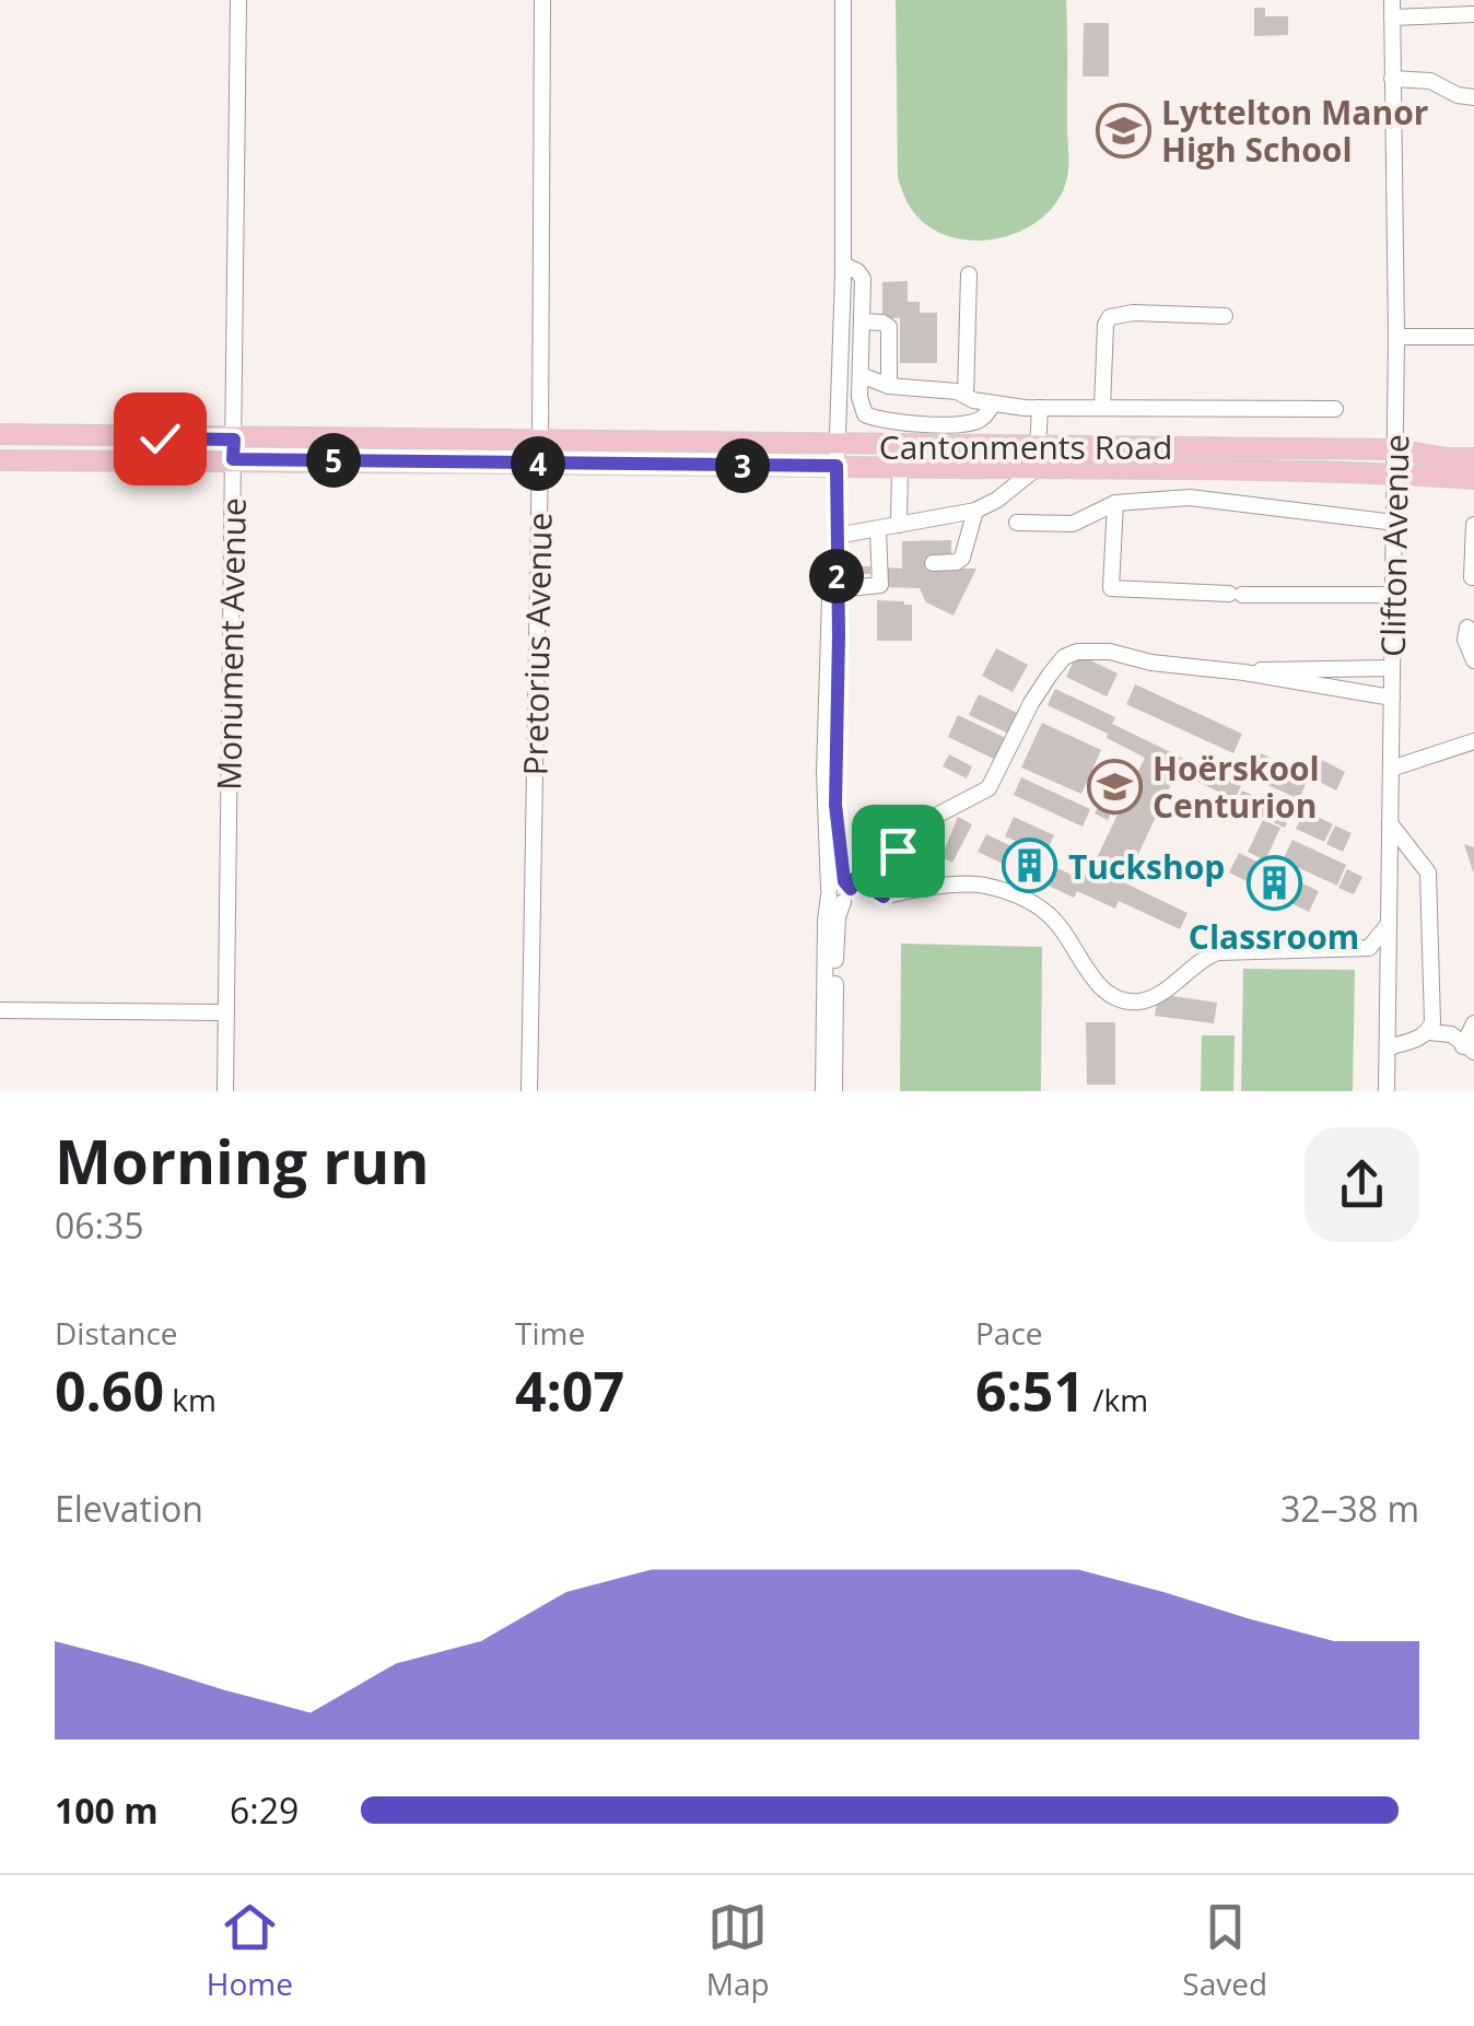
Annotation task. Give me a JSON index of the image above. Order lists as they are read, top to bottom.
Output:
{
  "streets": {
    "main road": ["Cantonments Road"],
    "street": ["Clifton Avenue", "Monument Avenue", "Pretorius Avenue"]
  },
  "crossings": [
    ["Cantonments Road", "Clifton Avenue"],
    ["Cantonments Road", "Monument Avenue"],
    ["Cantonments Road", "Pretorius Avenue"]
  ],
  "places": {
    "school or university": ["Lyttelton Manor High School", "Hoërskool Centurion"],
    "building": ["Tuckshop", "Classroom"]
  },
  "page": {
    "pins": [
      "5",
      "4",
      "3",
      "2"
    ],
    "heading": ["Morning run", "06:35"],
    "stats": [
      ["Distance", "0.60 km"],
      ["Time", "4:07"],
      ["Pace", "6:51 /km"]
    ],
    "chart": ["Elevation", "32–38 m"],
    "list": [
      {
        "name": "100 m",
        "note": "6:29"
      }
    ],
    "tabs": ["Home", "Map", "Saved"]
  }
}
